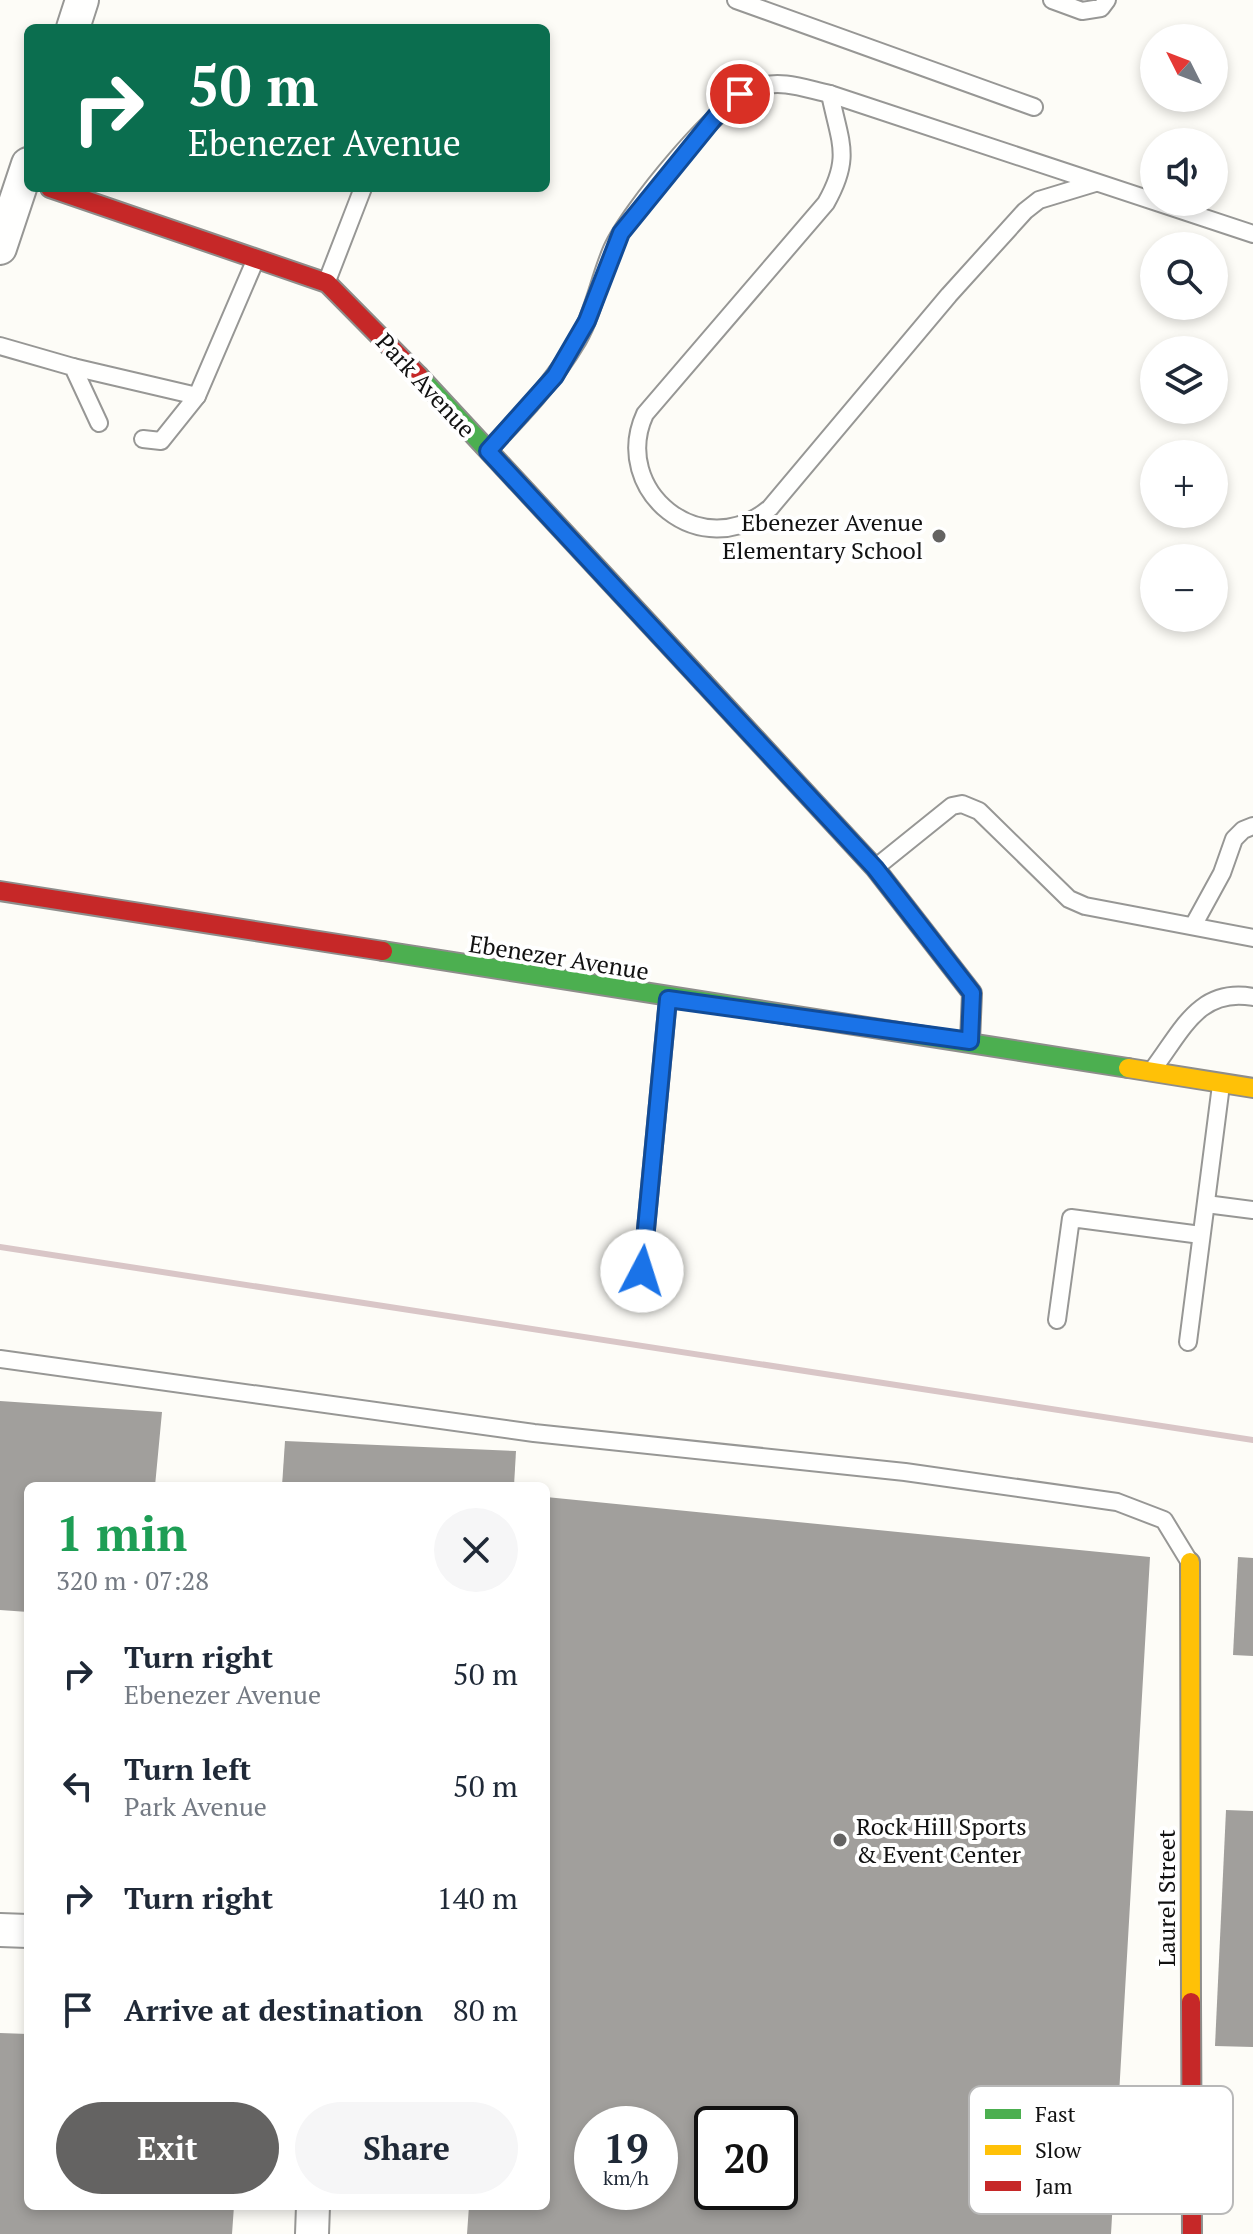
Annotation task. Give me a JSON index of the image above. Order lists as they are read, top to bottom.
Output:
{
  "streets": {
    "street": ["Park Avenue", "Ebenezer Avenue", "Laurel Street"]
  },
  "crossings": [
    ["Park Avenue", "Ebenezer Avenue"]
  ],
  "places": ["Ebenezer Avenue Elementary School", "Rock Hill Sports & Event Center"],
  "legend": ["Fast", "Slow", "Jam"],
  "north": "top left",
  "page": {
    "map_buttons": ["+", "−"],
    "turn": ["50 m", "Ebenezer Avenue"],
    "heading": ["1 min", "320 m · 07:28"],
    "list": [
      {
        "name": "Turn right",
        "note": "Ebenezer Avenue",
        "value": "50 m"
      },
      {
        "name": "Turn left",
        "note": "Park Avenue",
        "value": "50 m"
      },
      {
        "name": "Turn right",
        "value": "140 m"
      },
      {
        "name": "Arrive at destination",
        "value": "80 m"
      }
    ],
    "buttons": ["Exit", "Share"],
    "speed": "19 km/h",
    "limit": "20"
  }
}
